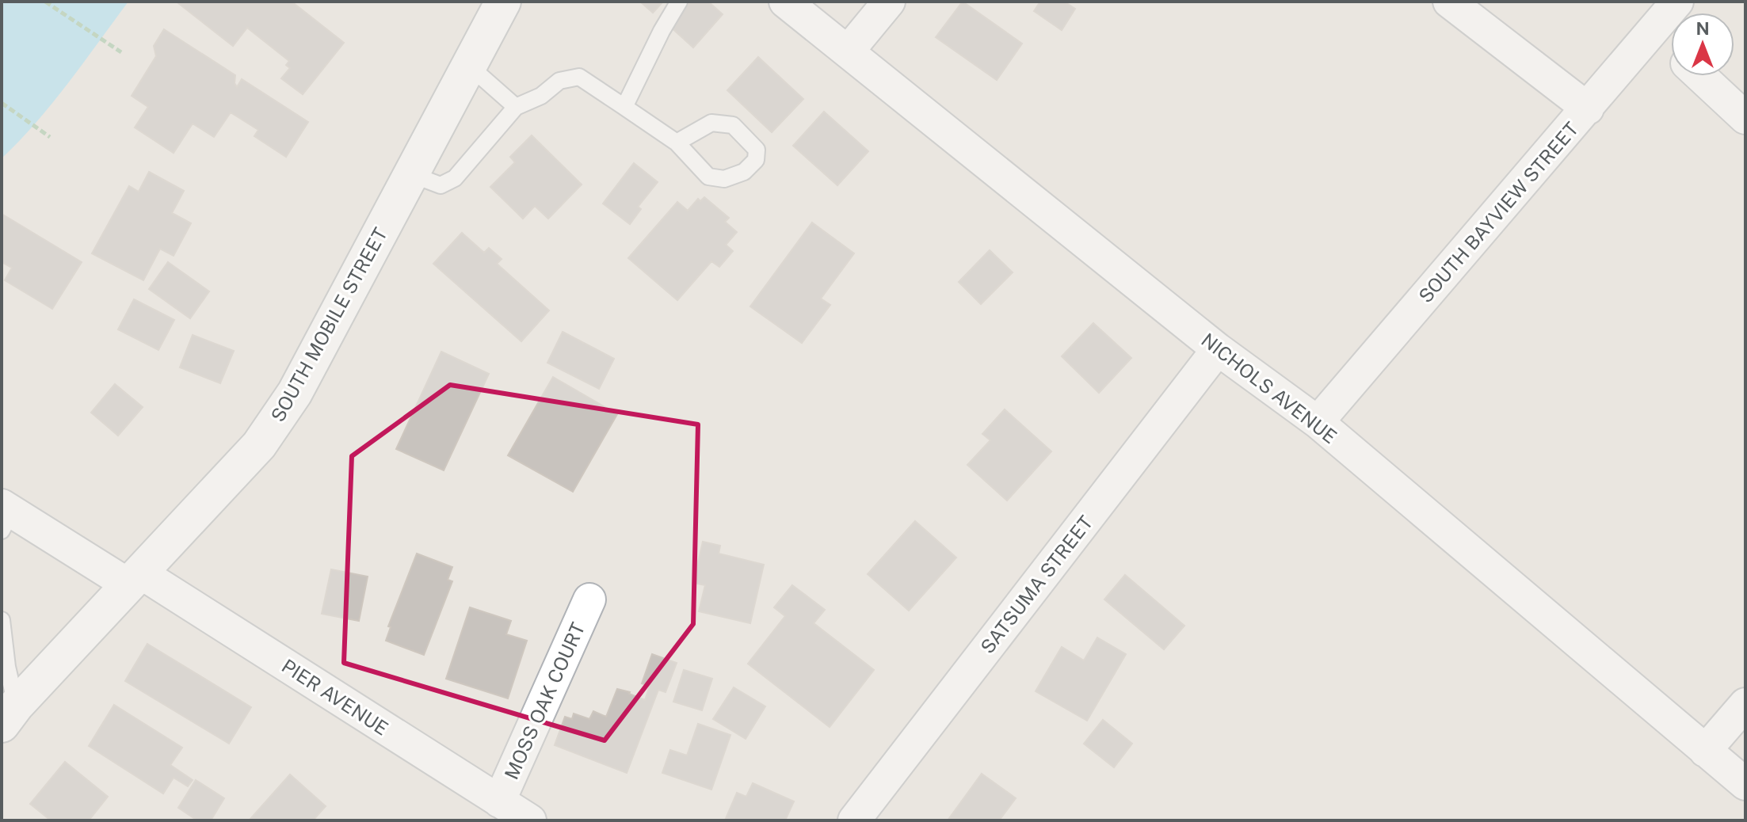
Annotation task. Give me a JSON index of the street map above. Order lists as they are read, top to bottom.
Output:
{
  "streets": {
    "main road": ["SOUTH MOBILE STREET"],
    "street": [
      "SOUTH BAYVIEW STREET",
      "NICHOLS AVENUE",
      "SATSUMA STREET",
      "PIER AVENUE",
      "MOSS OAK COURT"
    ]
  },
  "crossings": [
    ["SOUTH BAYVIEW STREET", "NICHOLS AVENUE"],
    ["SOUTH MOBILE STREET", "PIER AVENUE"],
    ["NICHOLS AVENUE", "SATSUMA STREET"],
    ["PIER AVENUE", "MOSS OAK COURT"]
  ],
  "north": "top"
}
